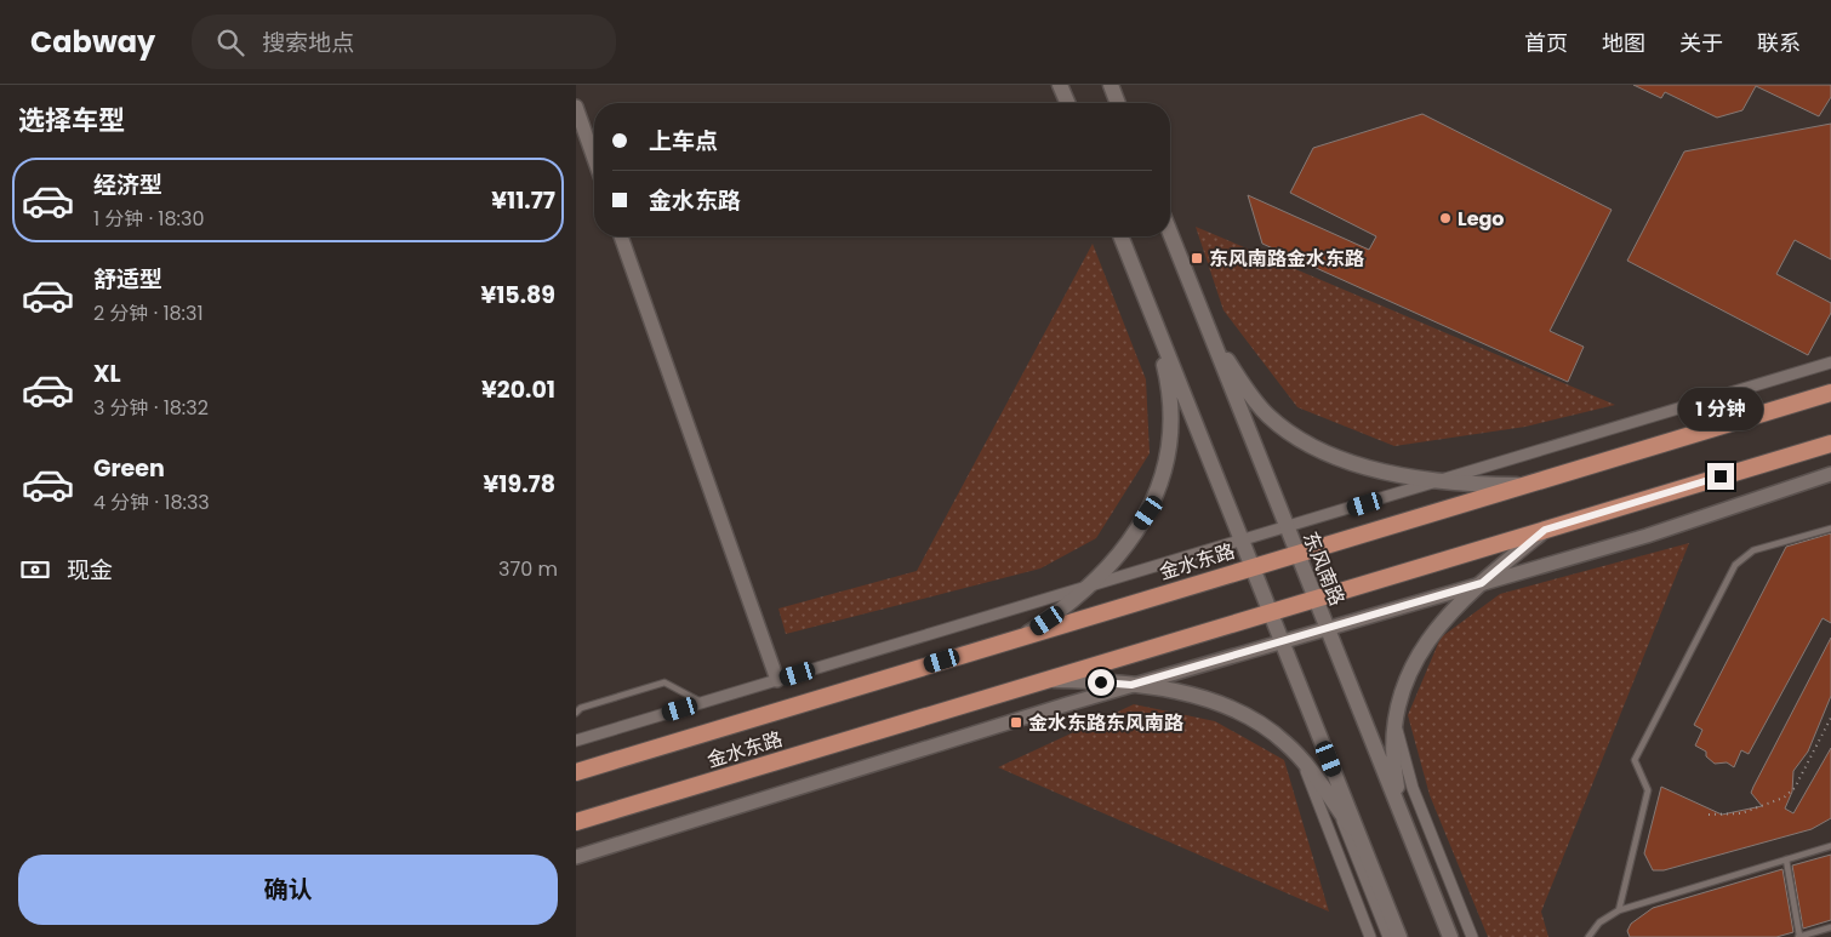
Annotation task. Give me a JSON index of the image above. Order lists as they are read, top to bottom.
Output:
{
  "streets": {
    "main road": ["金水东路", "东风南路"]
  },
  "crossings": [
    ["金水东路", "东风南路"]
  ],
  "places": {
    "other": ["Lego"],
    "transit": ["东风南路金水东路", "金水东路东风南路"]
  },
  "page": {
    "header": "Cabway",
    "search": "搜索地点",
    "nav": [
      "首页",
      "地图",
      "关于",
      "联系"
    ],
    "heading": "选择车型",
    "banner": ["上车点", "金水东路"],
    "list": [
      {
        "name": "经济型",
        "note": "1 分钟 · 18:30",
        "value": "¥11.77"
      },
      {
        "name": "舒适型",
        "note": "2 分钟 · 18:31",
        "value": "¥15.89"
      },
      {
        "name": "XL",
        "note": "3 分钟 · 18:32",
        "value": "¥20.01"
      },
      {
        "name": "Green",
        "note": "4 分钟 · 18:33",
        "value": "¥19.78"
      }
    ],
    "bubble": "1 分钟",
    "pay": ["现金", "370 m"],
    "buttons": "确认"
  }
}
